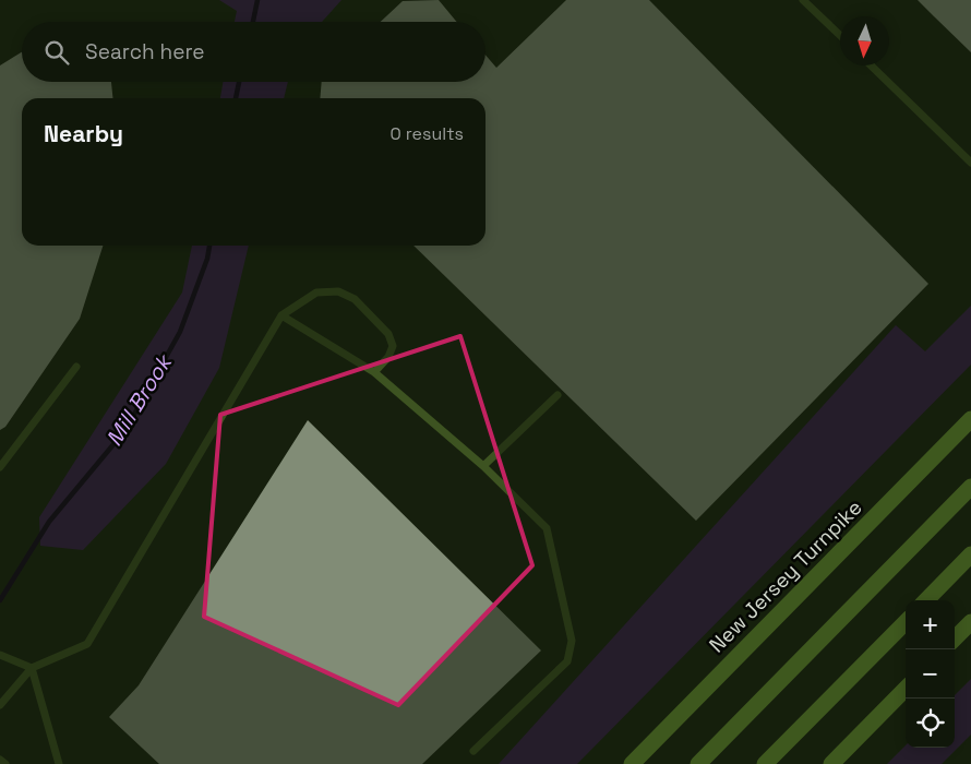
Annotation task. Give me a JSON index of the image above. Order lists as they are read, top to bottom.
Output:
{
  "streets": {
    "highway": ["New Jersey Turnpike"]
  },
  "water": ["Mill Brook"],
  "north": "bottom",
  "page": {
    "search": "Search here",
    "heading": ["Nearby", "0 results"],
    "map_buttons": ["+", "−"]
  }
}
